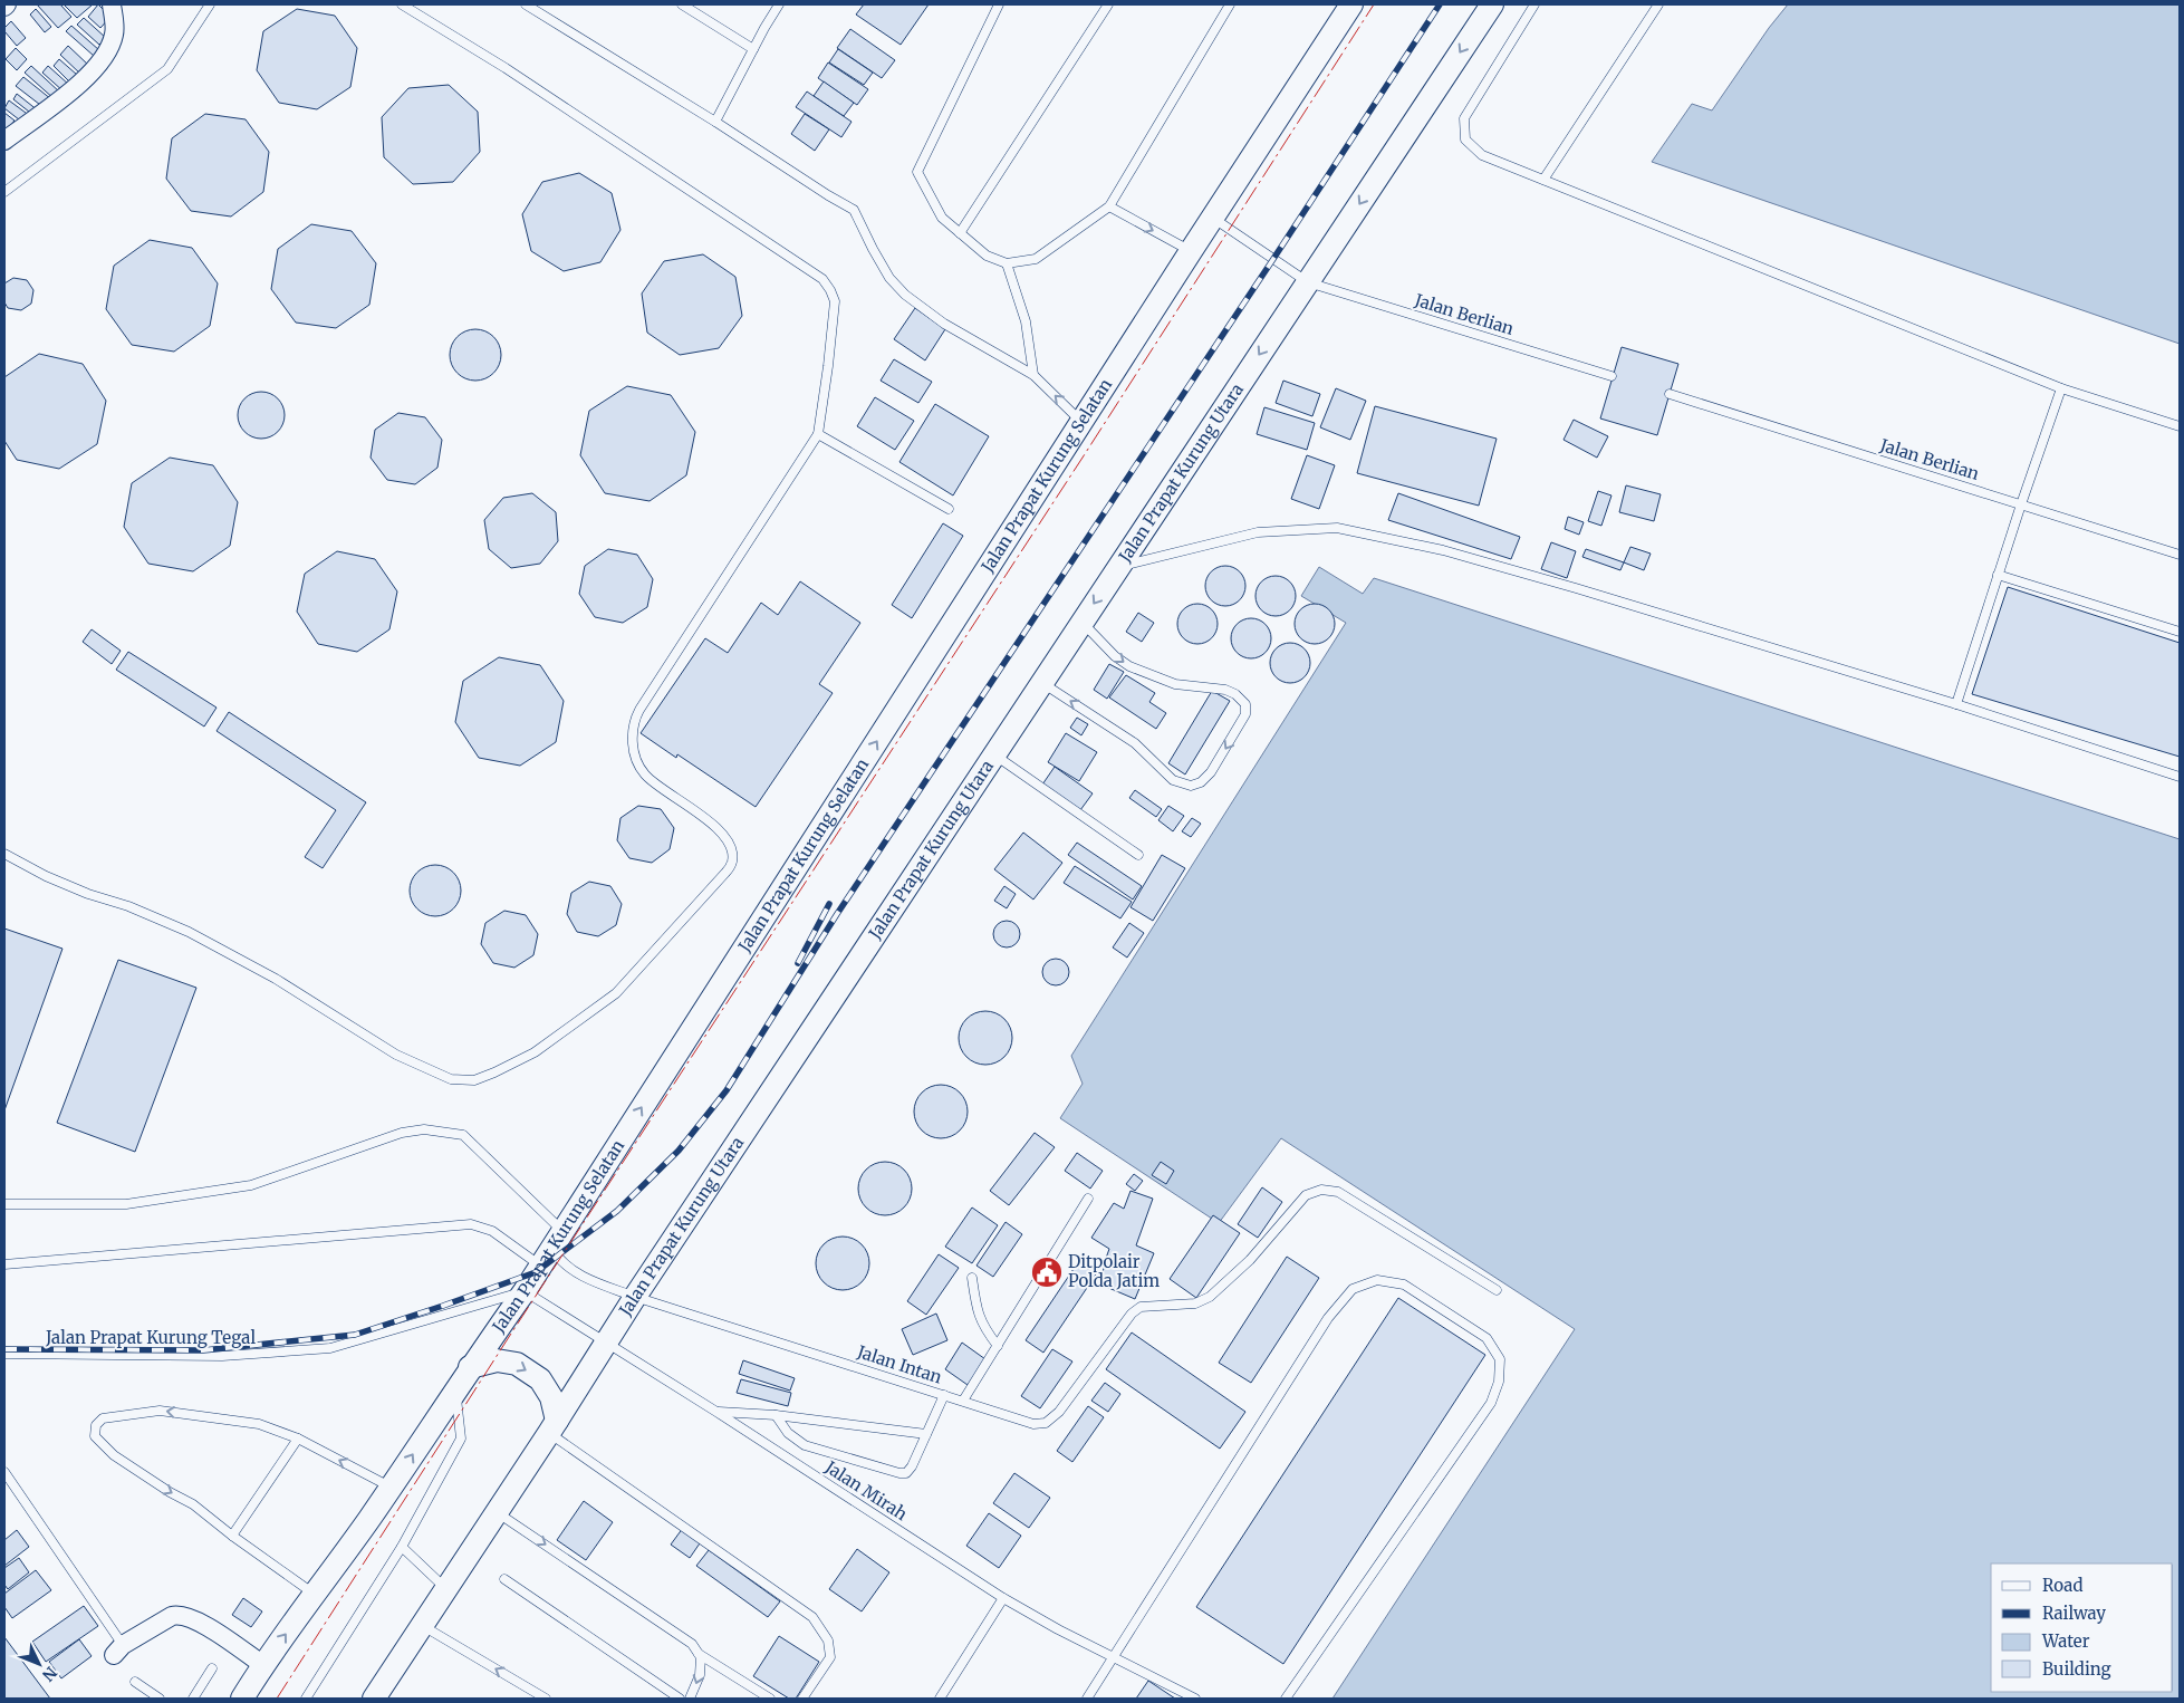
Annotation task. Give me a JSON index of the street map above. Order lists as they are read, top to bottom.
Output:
{
  "streets": {
    "street": ["Jalan Prapat Kurung Utara", "Jalan Prapat Kurung Selatan"],
    "lane": [
      "Jalan Berlian",
      "Jalan Prapat Kurung Tegal",
      "Jalan Intan",
      "Jalan Mirah"
    ]
  },
  "crossings": [
    ["Jalan Berlian", "Jalan Prapat Kurung Utara"],
    ["Jalan Berlian", "Jalan Prapat Kurung Selatan"],
    ["Jalan Prapat Kurung Utara", "Jalan Intan"],
    ["Jalan Prapat Kurung Utara", "Jalan Mirah"],
    ["Jalan Prapat Kurung Selatan", "Jalan Prapat Kurung Tegal"],
    ["Jalan Prapat Kurung Selatan", "Jalan Intan"],
    ["Jalan Prapat Kurung Selatan", "Jalan Mirah"],
    ["Jalan Prapat Kurung Tegal", "Jalan Mirah"]
  ],
  "one_way": ["Jalan Prapat Kurung Utara", "Jalan Prapat Kurung Selatan"],
  "places": {
    "public building": ["Ditpolair Polda Jatim"]
  },
  "legend": [
    "Road",
    "Railway",
    "Water",
    "Building"
  ],
  "north": "bottom right"
}
